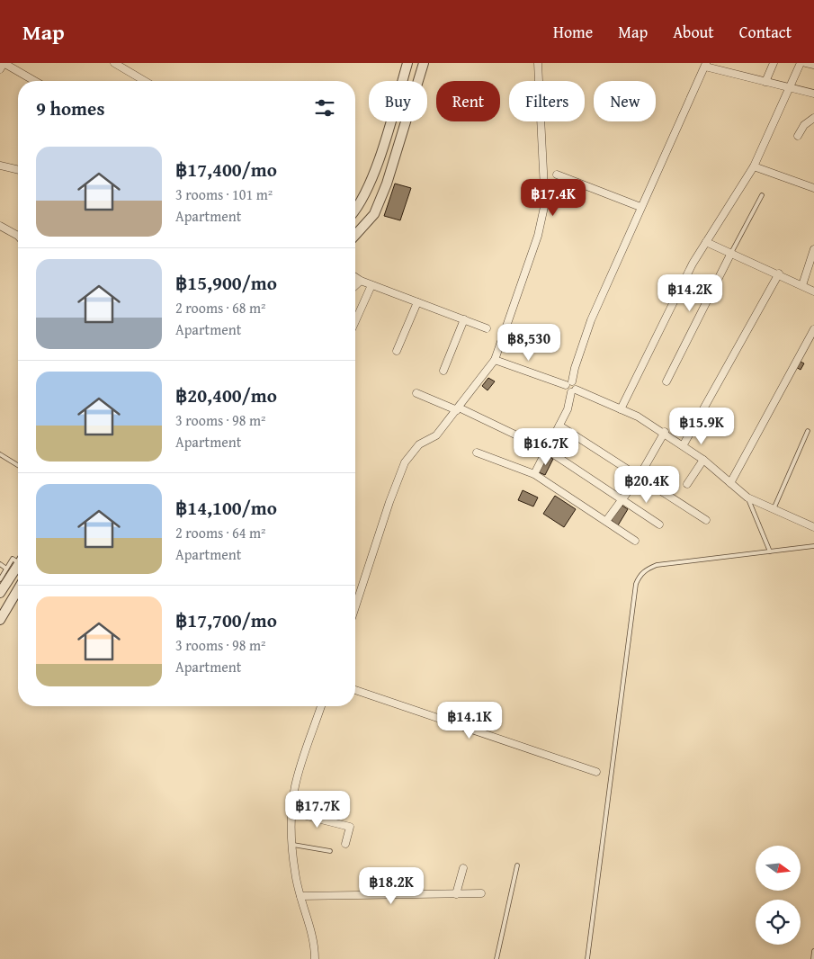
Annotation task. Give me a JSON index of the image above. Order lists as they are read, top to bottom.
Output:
{
  "north": "right",
  "page": {
    "header": "Map",
    "nav": [
      "Home",
      "Map",
      "About",
      "Contact"
    ],
    "chip": [
      "Buy",
      "Rent",
      "Filters",
      "New"
    ],
    "heading": "9 homes",
    "list": [
      {
        "name": "฿17,400/mo",
        "note": "3 rooms · 101 m² · Apartment"
      },
      {
        "name": "฿15,900/mo",
        "note": "2 rooms · 68 m² · Apartment"
      },
      {
        "name": "฿20,400/mo",
        "note": "3 rooms · 98 m² · Apartment"
      },
      {
        "name": "฿14,100/mo",
        "note": "2 rooms · 64 m² · Apartment"
      },
      {
        "name": "฿17,700/mo",
        "note": "3 rooms · 98 m² · Apartment"
      }
    ],
    "price": [
      "฿17.4K",
      "฿14.2K",
      "฿8,530",
      "฿15.9K",
      "฿16.7K",
      "฿20.4K",
      "฿14.1K",
      "฿17.7K",
      "฿18.2K"
    ]
  }
}
